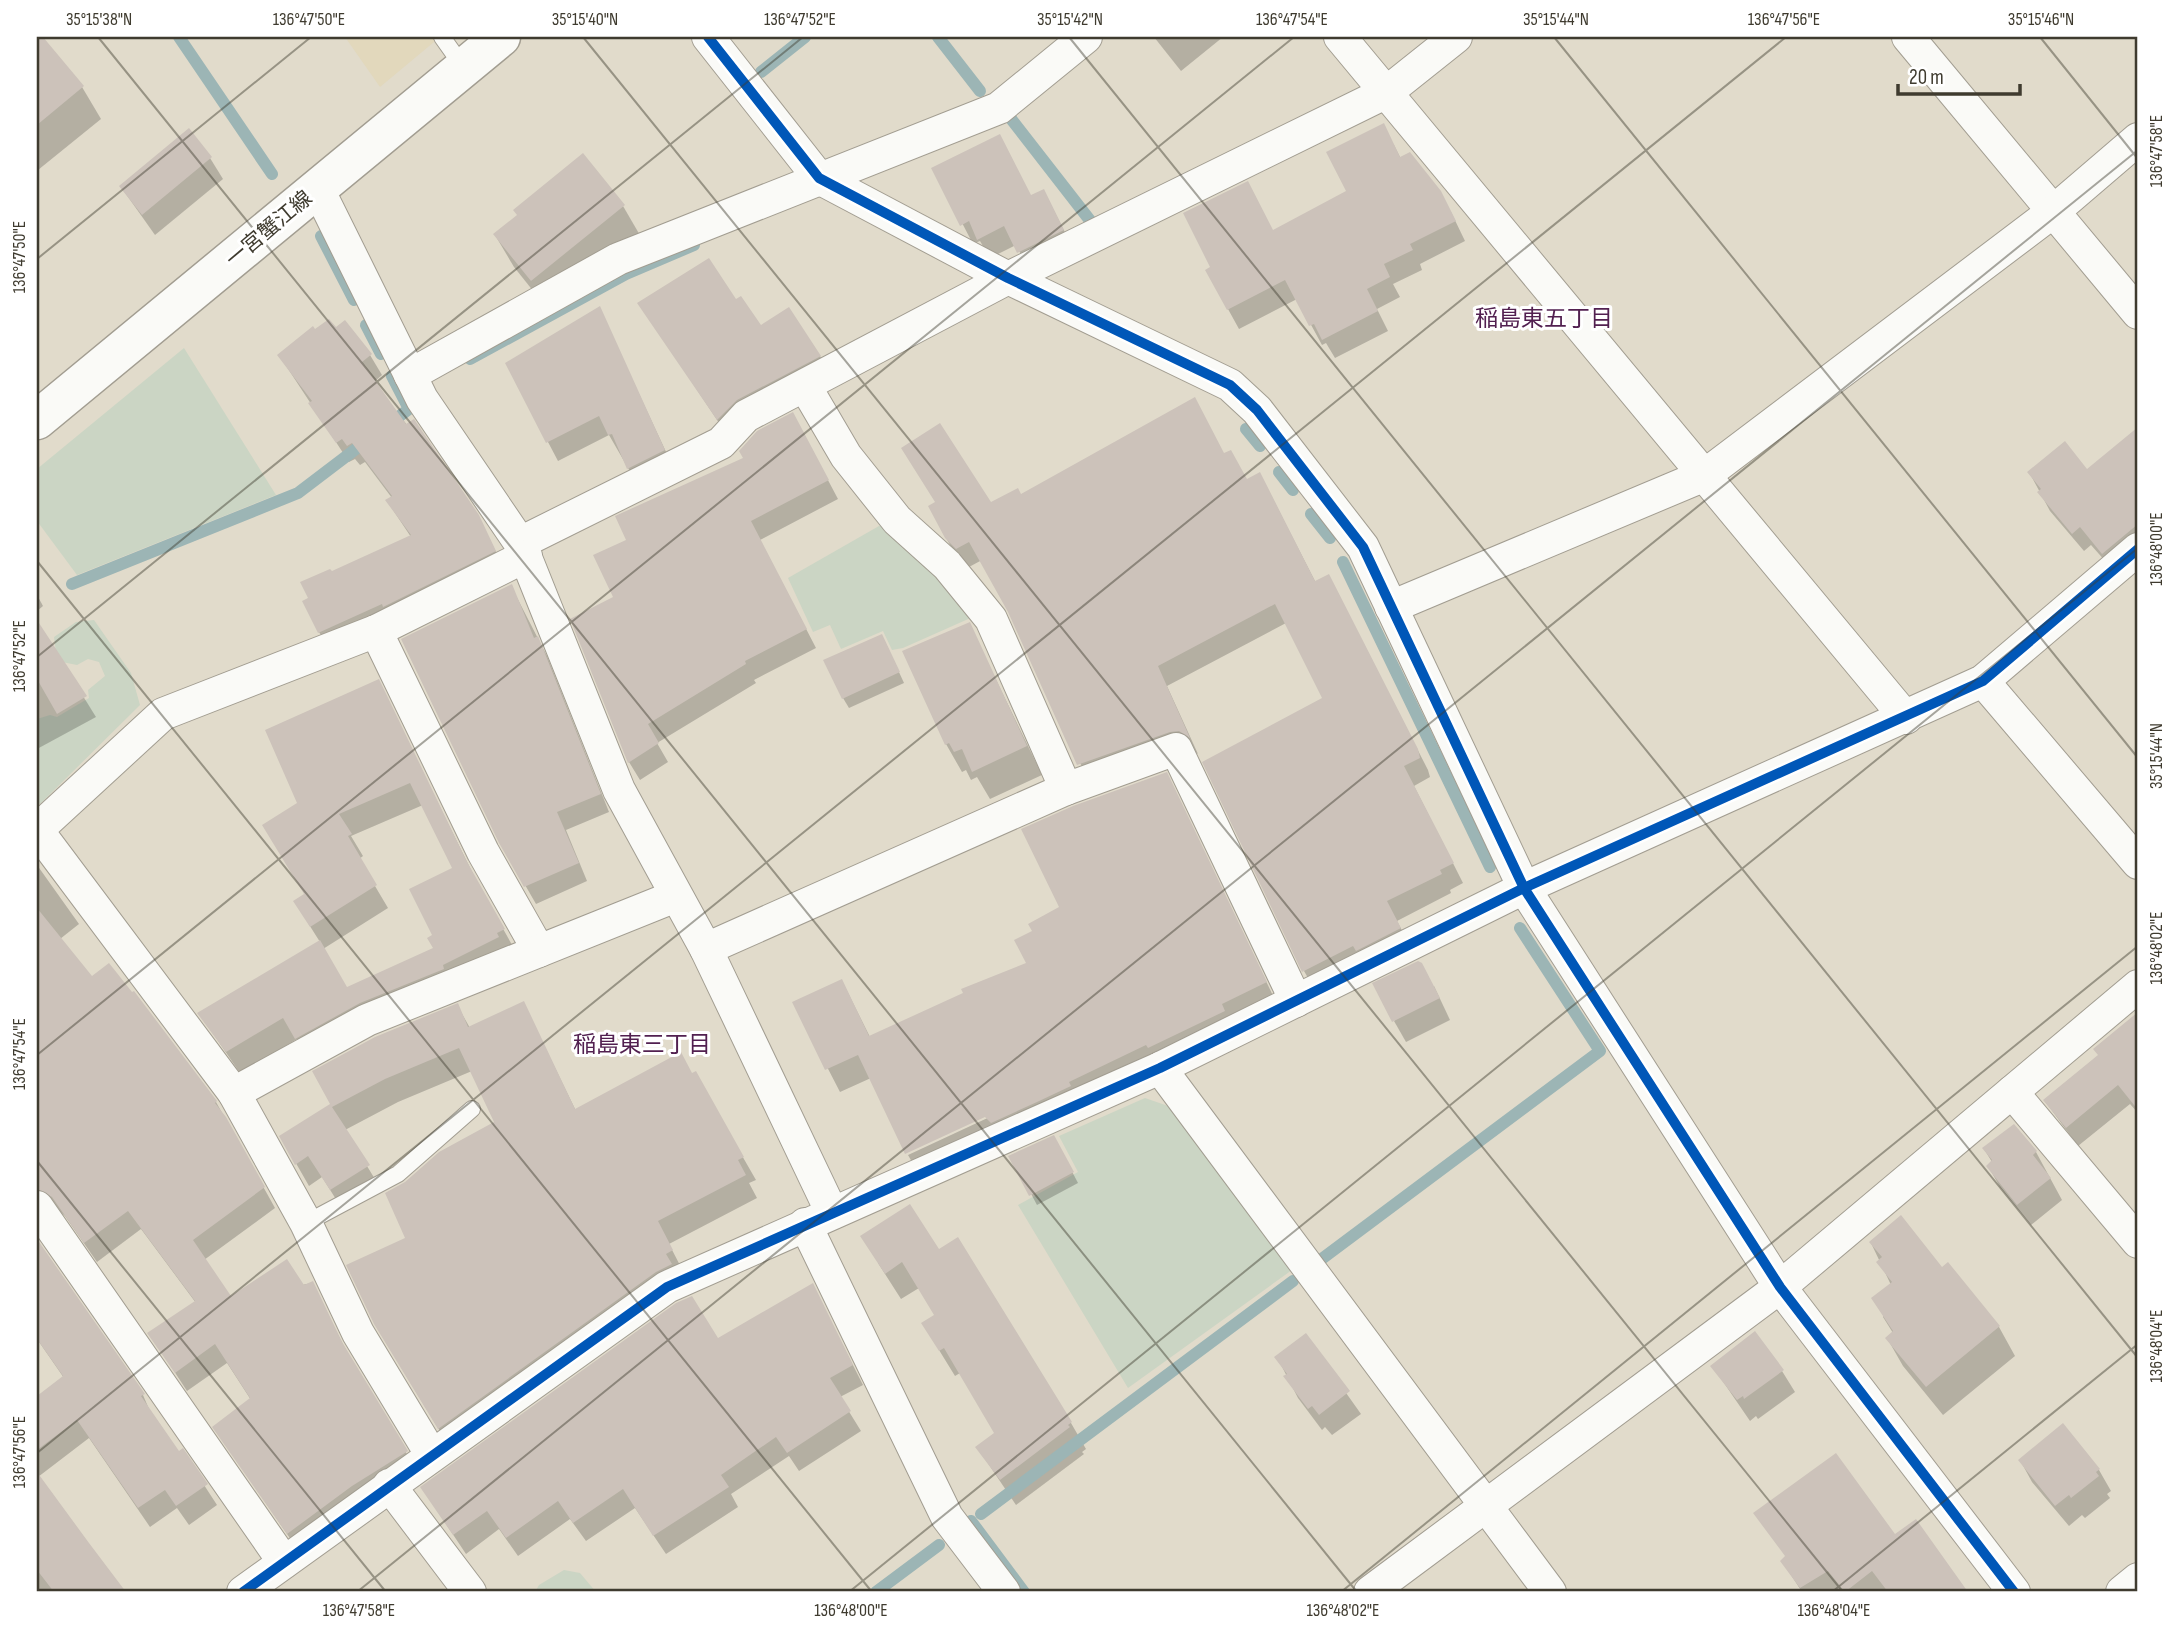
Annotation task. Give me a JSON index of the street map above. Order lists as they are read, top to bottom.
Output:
{
  "streets": {
    "main road": ["一宮蟹江線"]
  },
  "districts": ["稲島東五丁目", "稲島東三丁目"],
  "scale_bar": "20 m",
  "coordinates": [
    "35°15'38\"N",
    "136°47'50\"E",
    "35°15'40\"N",
    "136°47'52\"E",
    "35°15'42\"N",
    "136°47'54\"E",
    "35°15'44\"N",
    "136°47'56\"E",
    "35°15'46\"N",
    "136°47'58\"E",
    "136°48'00\"E",
    "136°48'02\"E",
    "136°48'04\"E"
  ]
}
